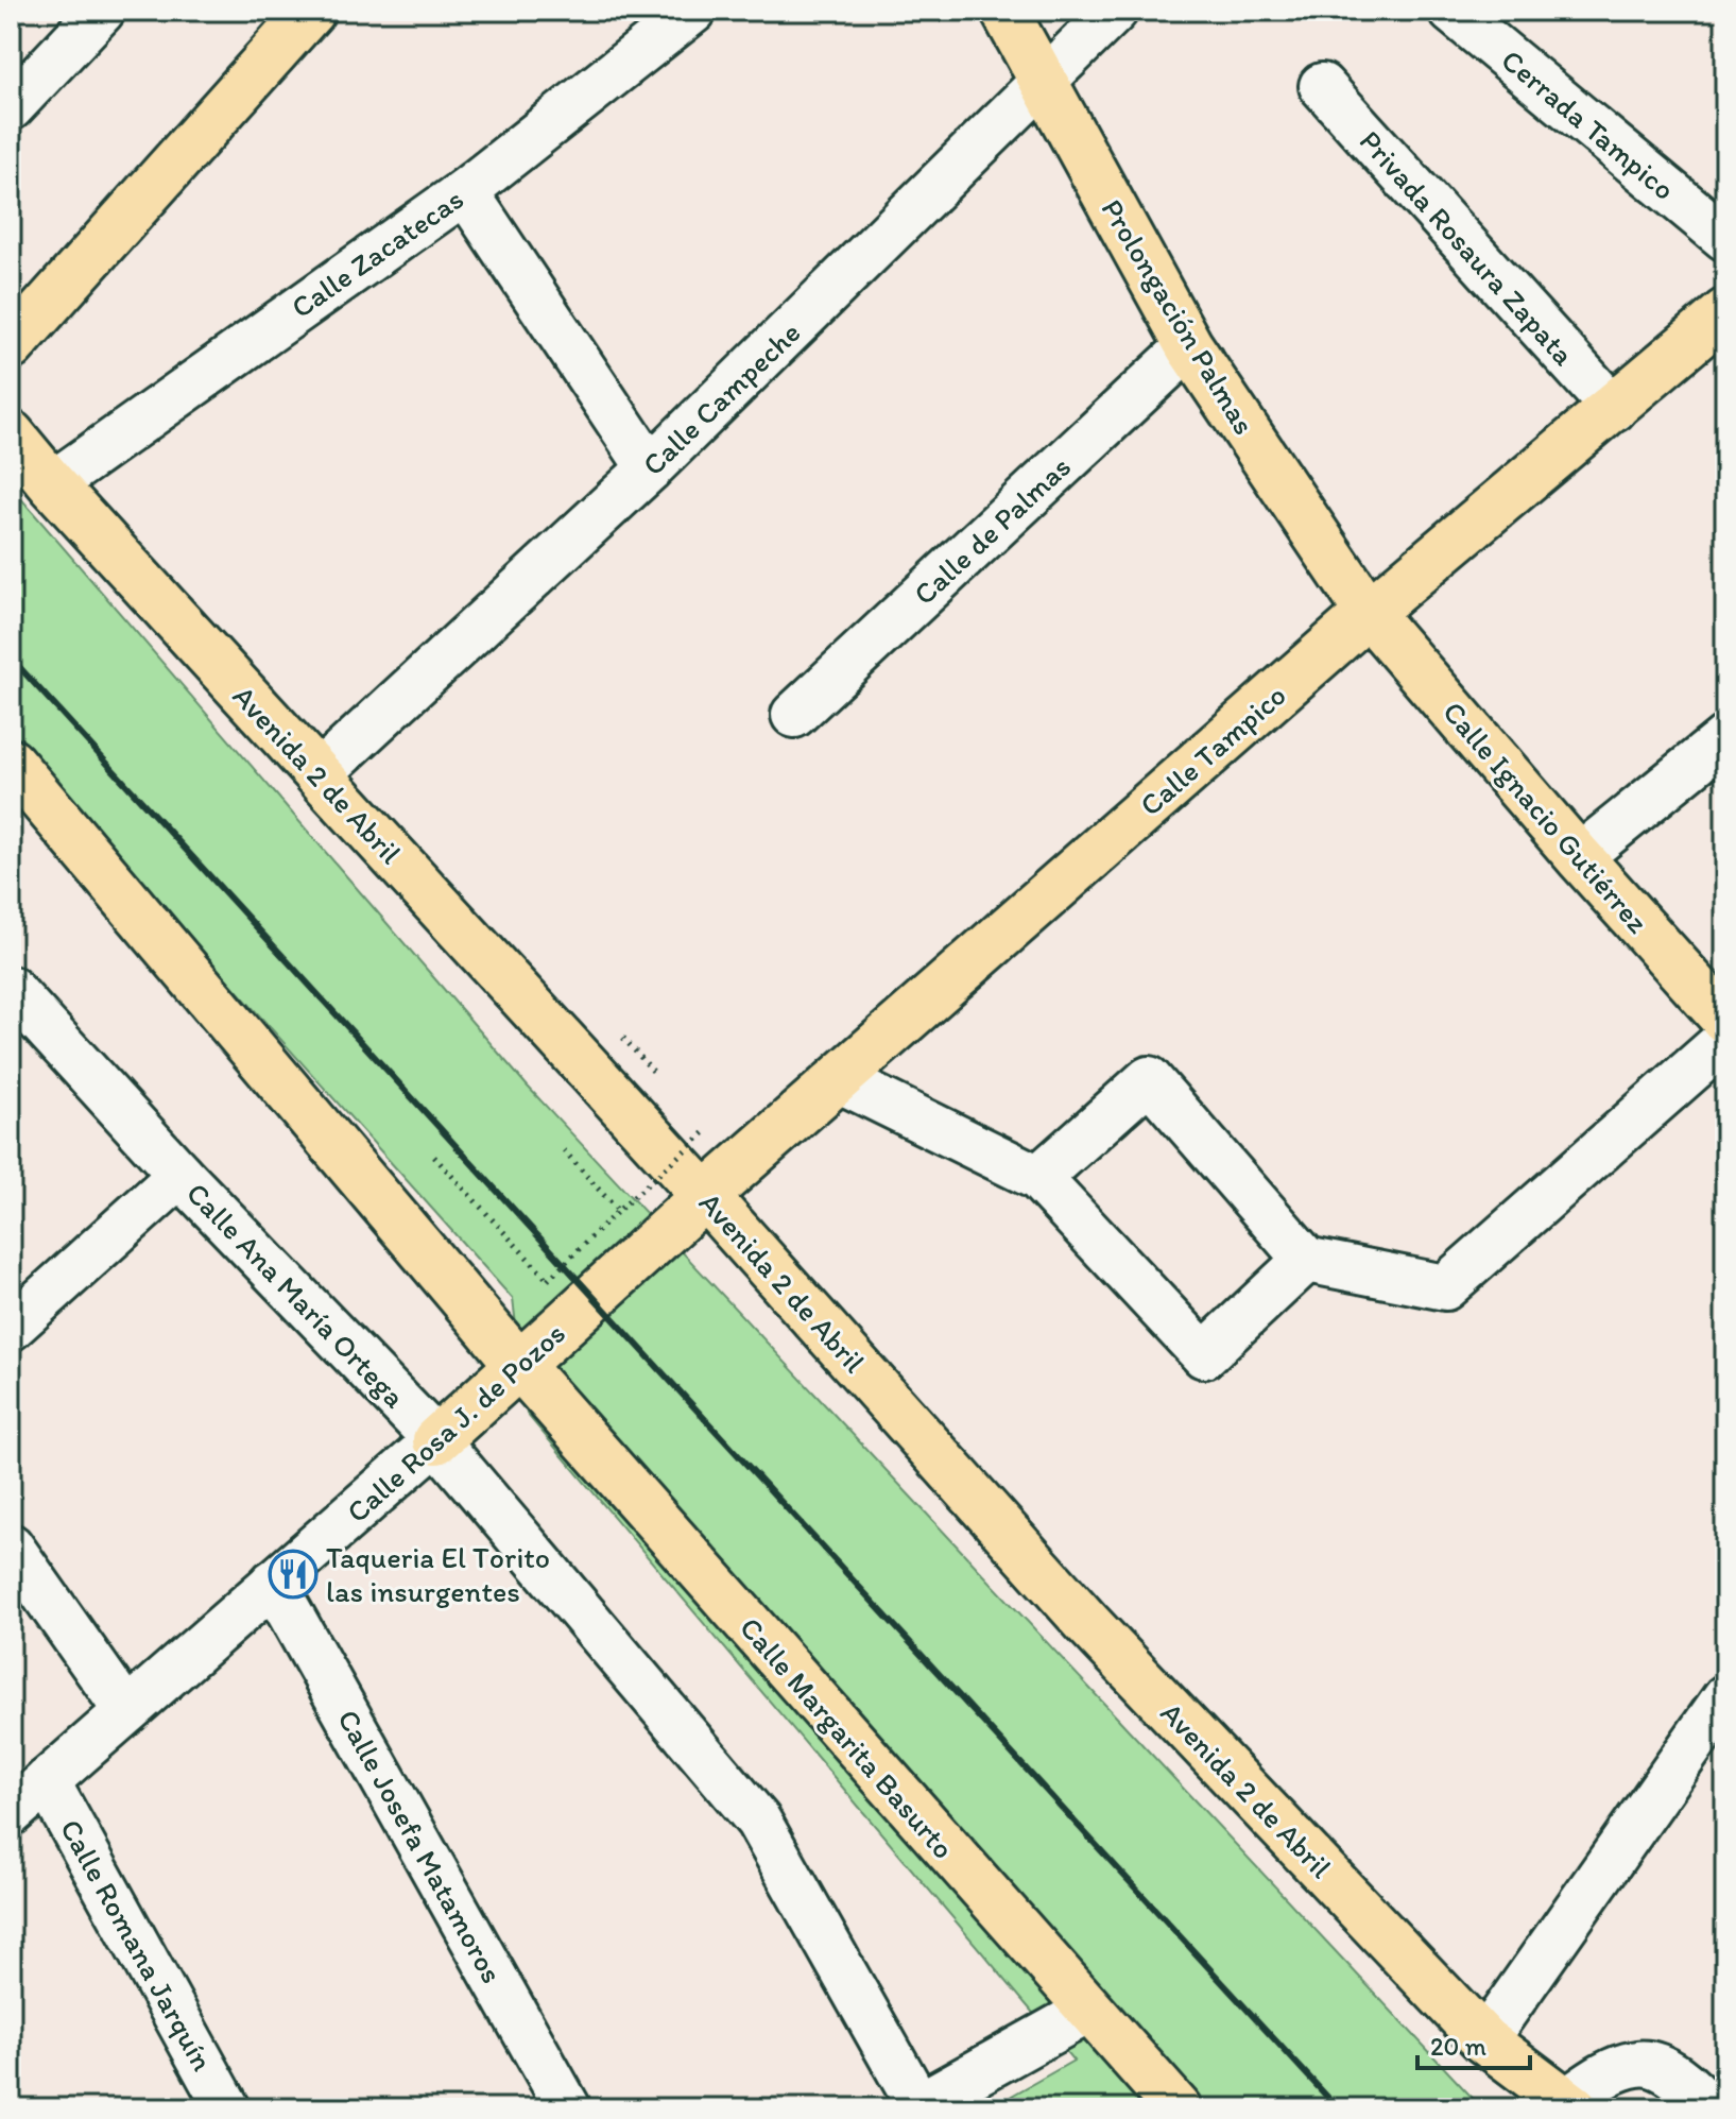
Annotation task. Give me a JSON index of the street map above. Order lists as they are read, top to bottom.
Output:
{
  "streets": {
    "main road": [
      "Prolongación Palmas",
      "Calle Tampico",
      "Avenida 2 de Abril",
      "Calle Ignacio Gutiérrez",
      "Calle Rosa J. de Pozos",
      "Calle Margarita Basurto"
    ],
    "street": [
      "Cerrada Tampico",
      "Privada Rosaura Zapata",
      "Calle Zacatecas",
      "Calle Campeche",
      "Calle de Palmas",
      "Calle Ana María Ortega",
      "Calle Josefa Matamoros",
      "Calle Romana Jarquín"
    ]
  },
  "crossings": [
    ["Privada Rosaura Zapata", "Calle Tampico"],
    ["Calle Zacatecas", "Avenida 2 de Abril"],
    ["Prolongación Palmas", "Calle Campeche"],
    ["Prolongación Palmas", "Calle de Palmas"],
    ["Prolongación Palmas", "Calle Tampico"],
    ["Prolongación Palmas", "Calle Ignacio Gutiérrez"],
    ["Calle Campeche", "Avenida 2 de Abril"],
    ["Calle Tampico", "Avenida 2 de Abril"],
    ["Calle Tampico", "Calle Ignacio Gutiérrez"],
    ["Calle Tampico", "Calle Rosa J. de Pozos"],
    ["Avenida 2 de Abril", "Calle Rosa J. de Pozos"],
    ["Calle Ana María Ortega", "Calle Rosa J. de Pozos"],
    ["Calle Rosa J. de Pozos", "Calle Margarita Basurto"],
    ["Calle Rosa J. de Pozos", "Calle Josefa Matamoros"],
    ["Calle Rosa J. de Pozos", "Calle Romana Jarquín"]
  ],
  "places": {
    "restaurant": ["Taqueria El Torito las insurgentes"]
  },
  "scale_bar": "20 m"
}
